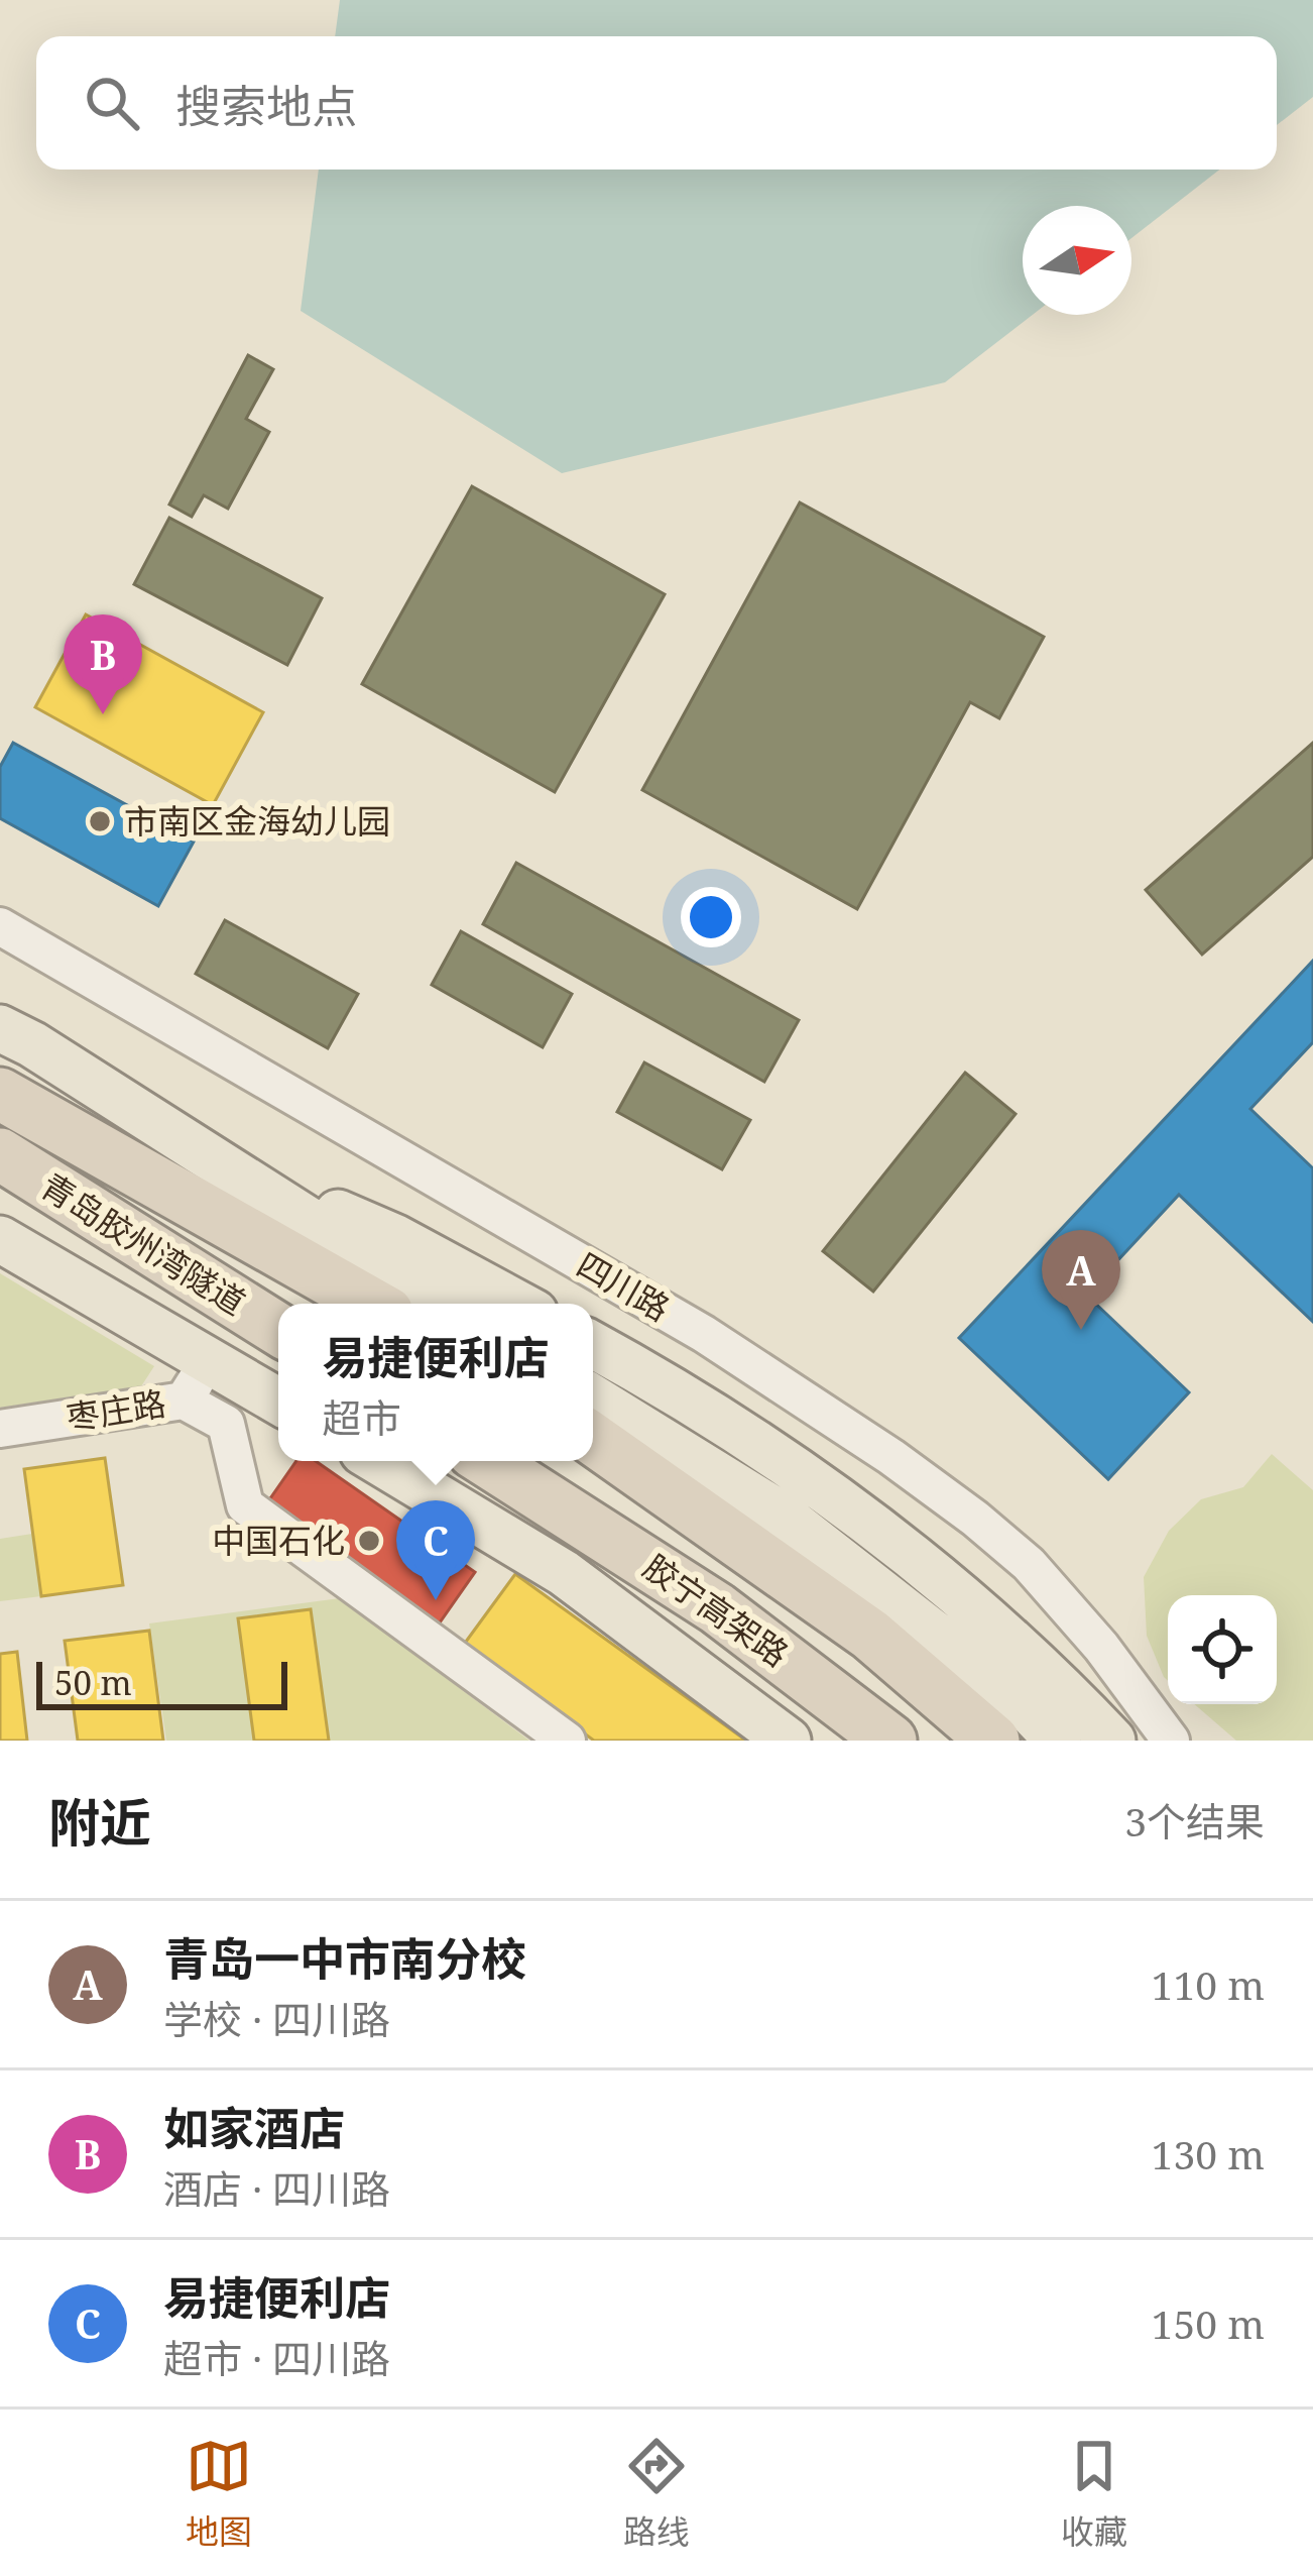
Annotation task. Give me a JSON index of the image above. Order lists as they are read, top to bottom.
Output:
{
  "streets": {
    "highway": ["青岛胶州湾隧道", "胶宁高架路"],
    "street": ["四川路", "枣庄路"]
  },
  "places": ["市南区金海幼儿园", "中国石化"],
  "scale_bar": "50 m",
  "north": "right",
  "page": {
    "search": "搜索地点",
    "pins": ["B", "A", "C"],
    "popup": ["易捷便利店", "超市"],
    "scale": "50 m",
    "heading": ["附近", "3个结果"],
    "list": [
      {
        "mark": "A",
        "name": "青岛一中市南分校",
        "note": "学校 · 四川路",
        "value": "110 m"
      },
      {
        "mark": "B",
        "name": "如家酒店",
        "note": "酒店 · 四川路",
        "value": "130 m"
      },
      {
        "mark": "C",
        "name": "易捷便利店",
        "note": "超市 · 四川路",
        "value": "150 m"
      }
    ],
    "nav": ["地图", "路线", "收藏"]
  }
}
